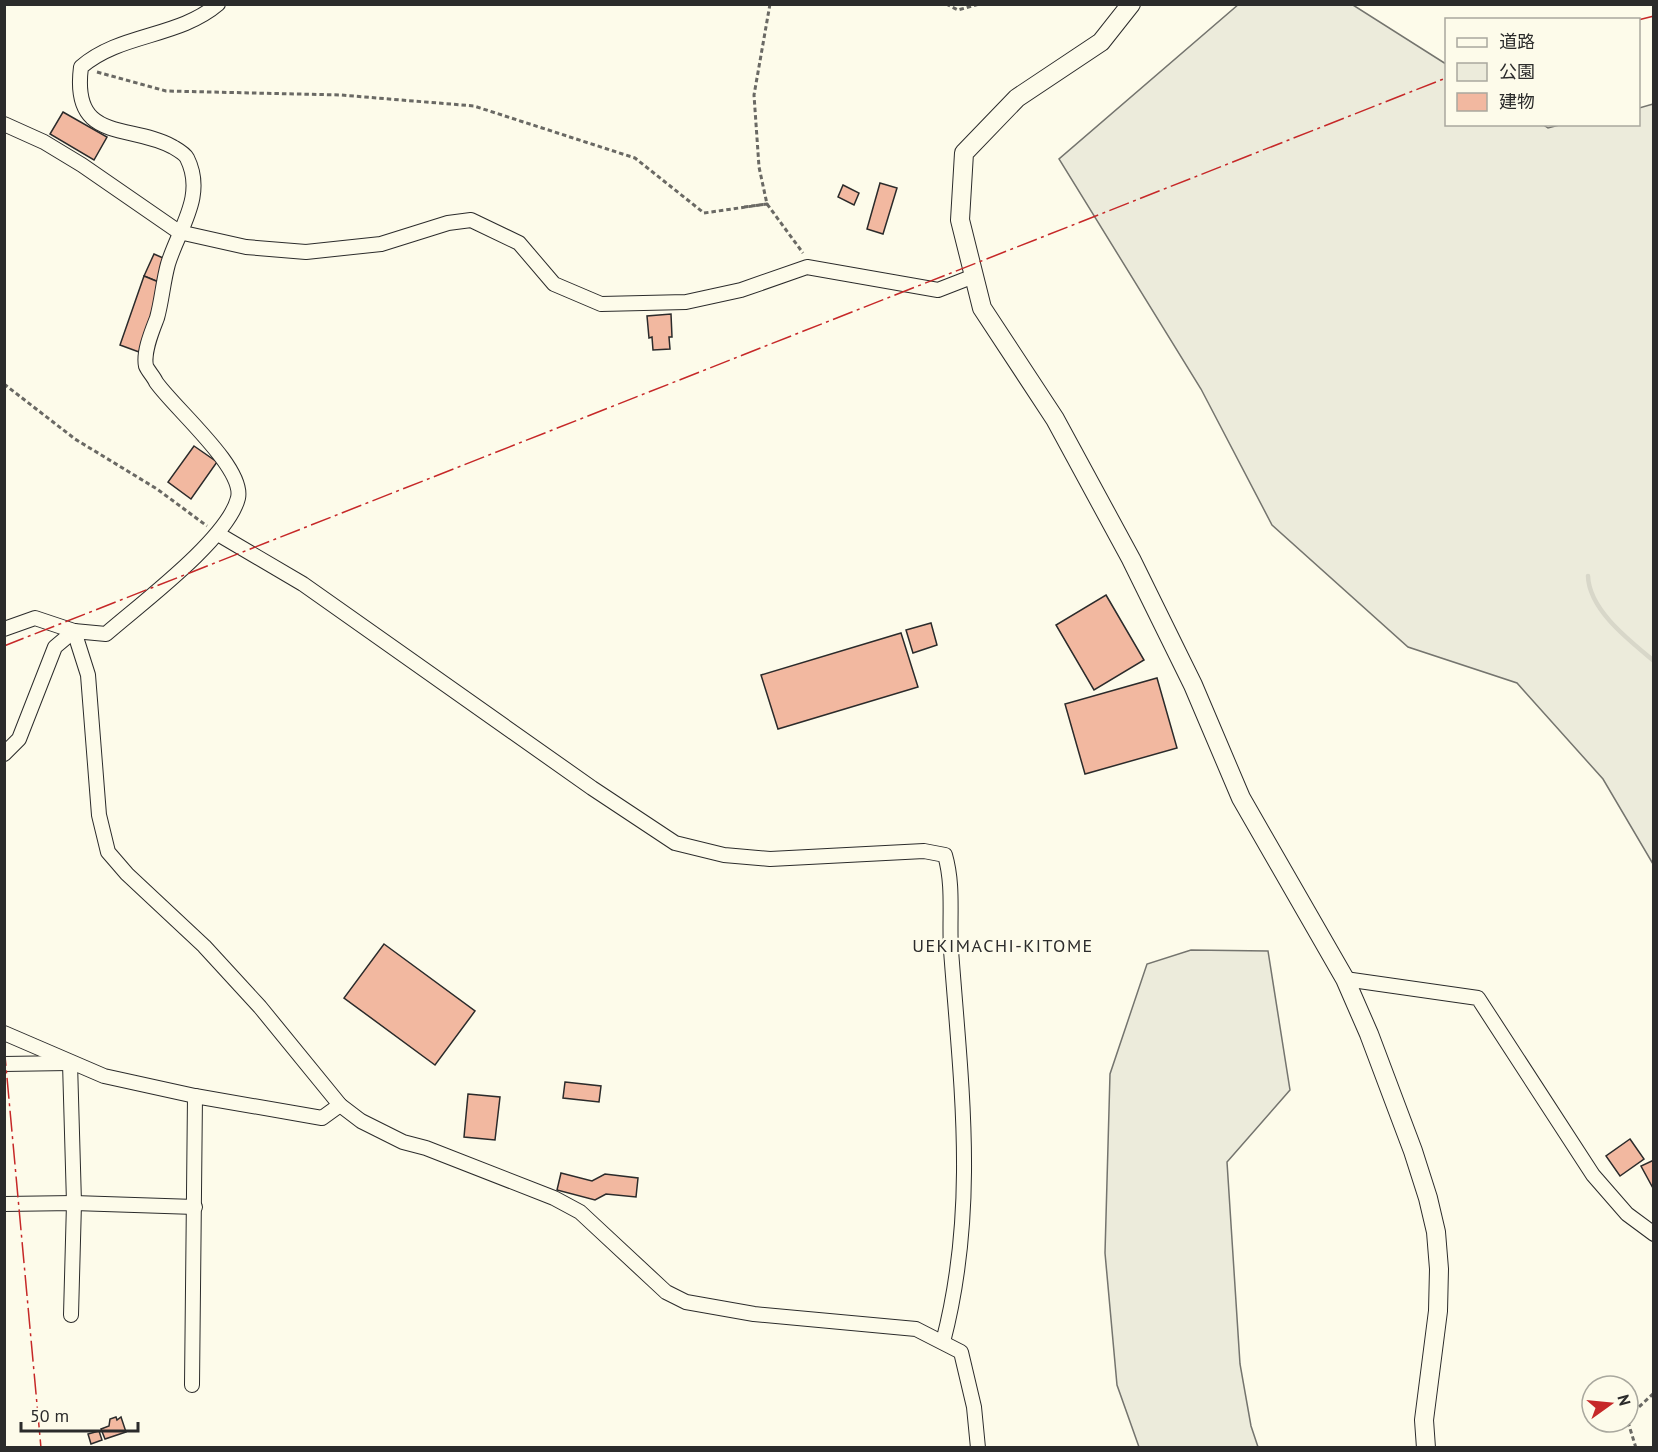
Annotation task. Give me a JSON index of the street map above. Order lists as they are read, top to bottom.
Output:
{
  "districts": ["UEKIMACHI-KITOME"],
  "legend": ["道路", "公園", "建物"],
  "scale_bar": "50 m",
  "north": "right"
}
